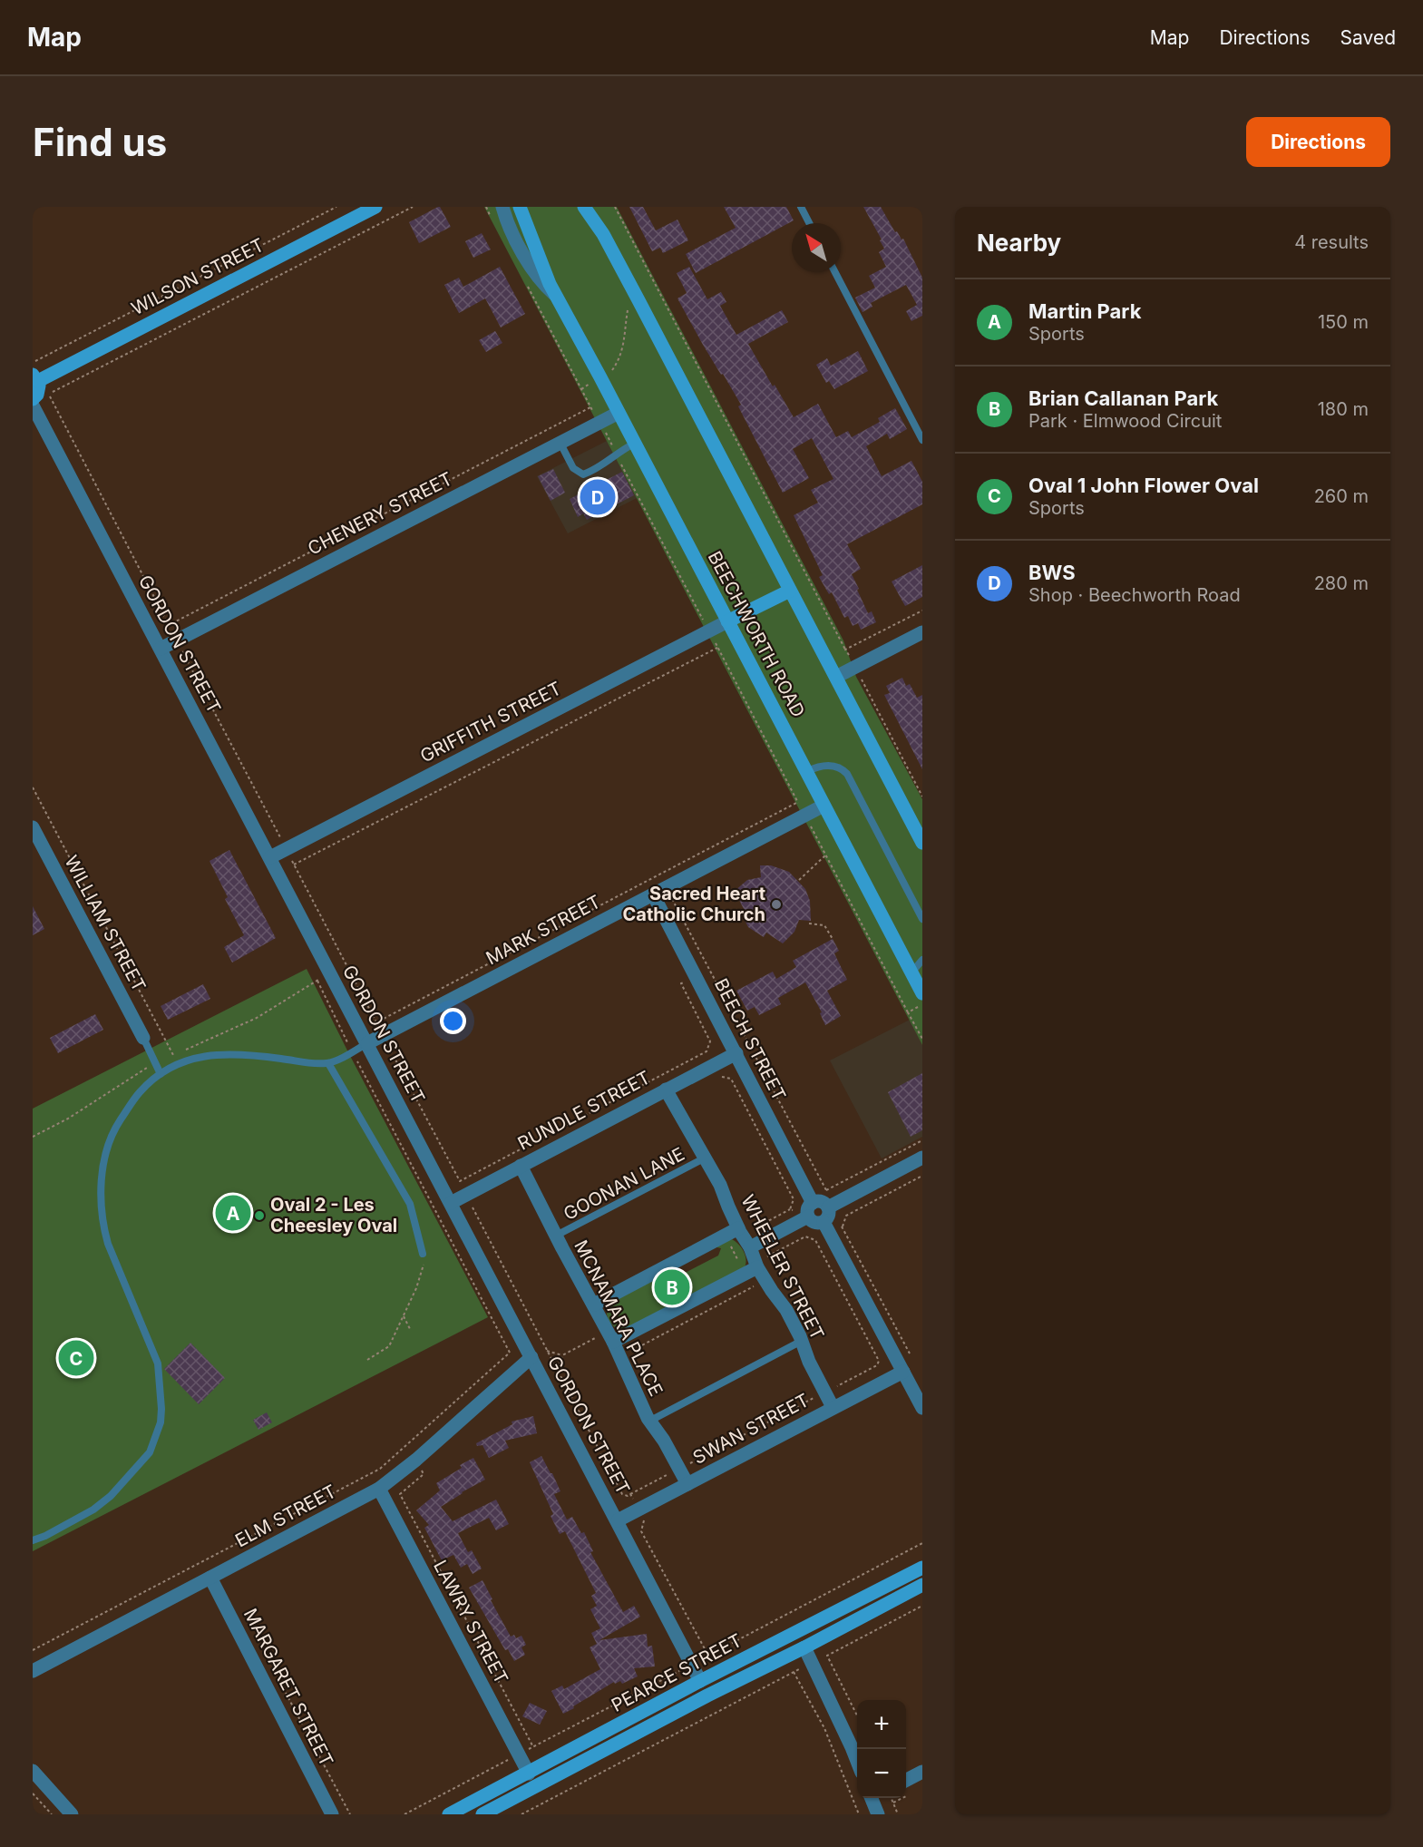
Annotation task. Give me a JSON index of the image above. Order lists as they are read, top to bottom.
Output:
{
  "streets": {
    "main road": ["WILSON STREET", "BEECHWORTH ROAD", "PEARCE STREET"],
    "street": [
      "CHENERY STREET",
      "GORDON STREET",
      "GRIFFITH STREET",
      "WILLIAM STREET",
      "MARK STREET",
      "BEECH STREET",
      "RUNDLE STREET",
      "WHEELER STREET",
      "MCNAMARA PLACE",
      "SWAN STREET",
      "ELM STREET",
      "LAWRY STREET",
      "MARGARET STREET"
    ],
    "lane": ["GOONAN LANE"]
  },
  "crossings": [
    ["CHENERY STREET", "BEECHWORTH ROAD"],
    ["CHENERY STREET", "GORDON STREET"],
    ["BEECHWORTH ROAD", "GRIFFITH STREET"],
    ["BEECHWORTH ROAD", "MARK STREET"],
    ["GORDON STREET", "GRIFFITH STREET"],
    ["GORDON STREET", "MARK STREET"],
    ["GORDON STREET", "RUNDLE STREET"],
    ["GORDON STREET", "SWAN STREET"],
    ["GORDON STREET", "ELM STREET"],
    ["GORDON STREET", "PEARCE STREET"],
    ["MARK STREET", "BEECH STREET"],
    ["BEECH STREET", "RUNDLE STREET"],
    ["RUNDLE STREET", "WHEELER STREET"],
    ["RUNDLE STREET", "MCNAMARA PLACE"],
    ["GOONAN LANE", "WHEELER STREET"],
    ["GOONAN LANE", "MCNAMARA PLACE"],
    ["WHEELER STREET", "SWAN STREET"],
    ["MCNAMARA PLACE", "SWAN STREET"],
    ["ELM STREET", "LAWRY STREET"],
    ["ELM STREET", "MARGARET STREET"],
    ["LAWRY STREET", "PEARCE STREET"]
  ],
  "places": ["Sacred Heart Catholic Church", "Oval 2 - Les Cheesley Oval"],
  "north": "top left",
  "page": {
    "header": "Map",
    "nav": ["Map", "Directions", "Saved"],
    "buttons": "Directions",
    "title": "Find us",
    "heading": ["Nearby", "4 results"],
    "list": [
      {
        "mark": "A",
        "name": "Martin Park",
        "note": "Sports",
        "value": "150 m"
      },
      {
        "mark": "B",
        "name": "Brian Callanan Park",
        "note": "Park · Elmwood Circuit",
        "value": "180 m"
      },
      {
        "mark": "C",
        "name": "Oval 1 John Flower Oval",
        "note": "Sports",
        "value": "260 m"
      },
      {
        "mark": "D",
        "name": "BWS",
        "note": "Shop · Beechworth Road",
        "value": "280 m"
      }
    ],
    "pins": [
      "D",
      "A",
      "B",
      "C"
    ],
    "map_buttons": ["+", "−"]
  }
}
